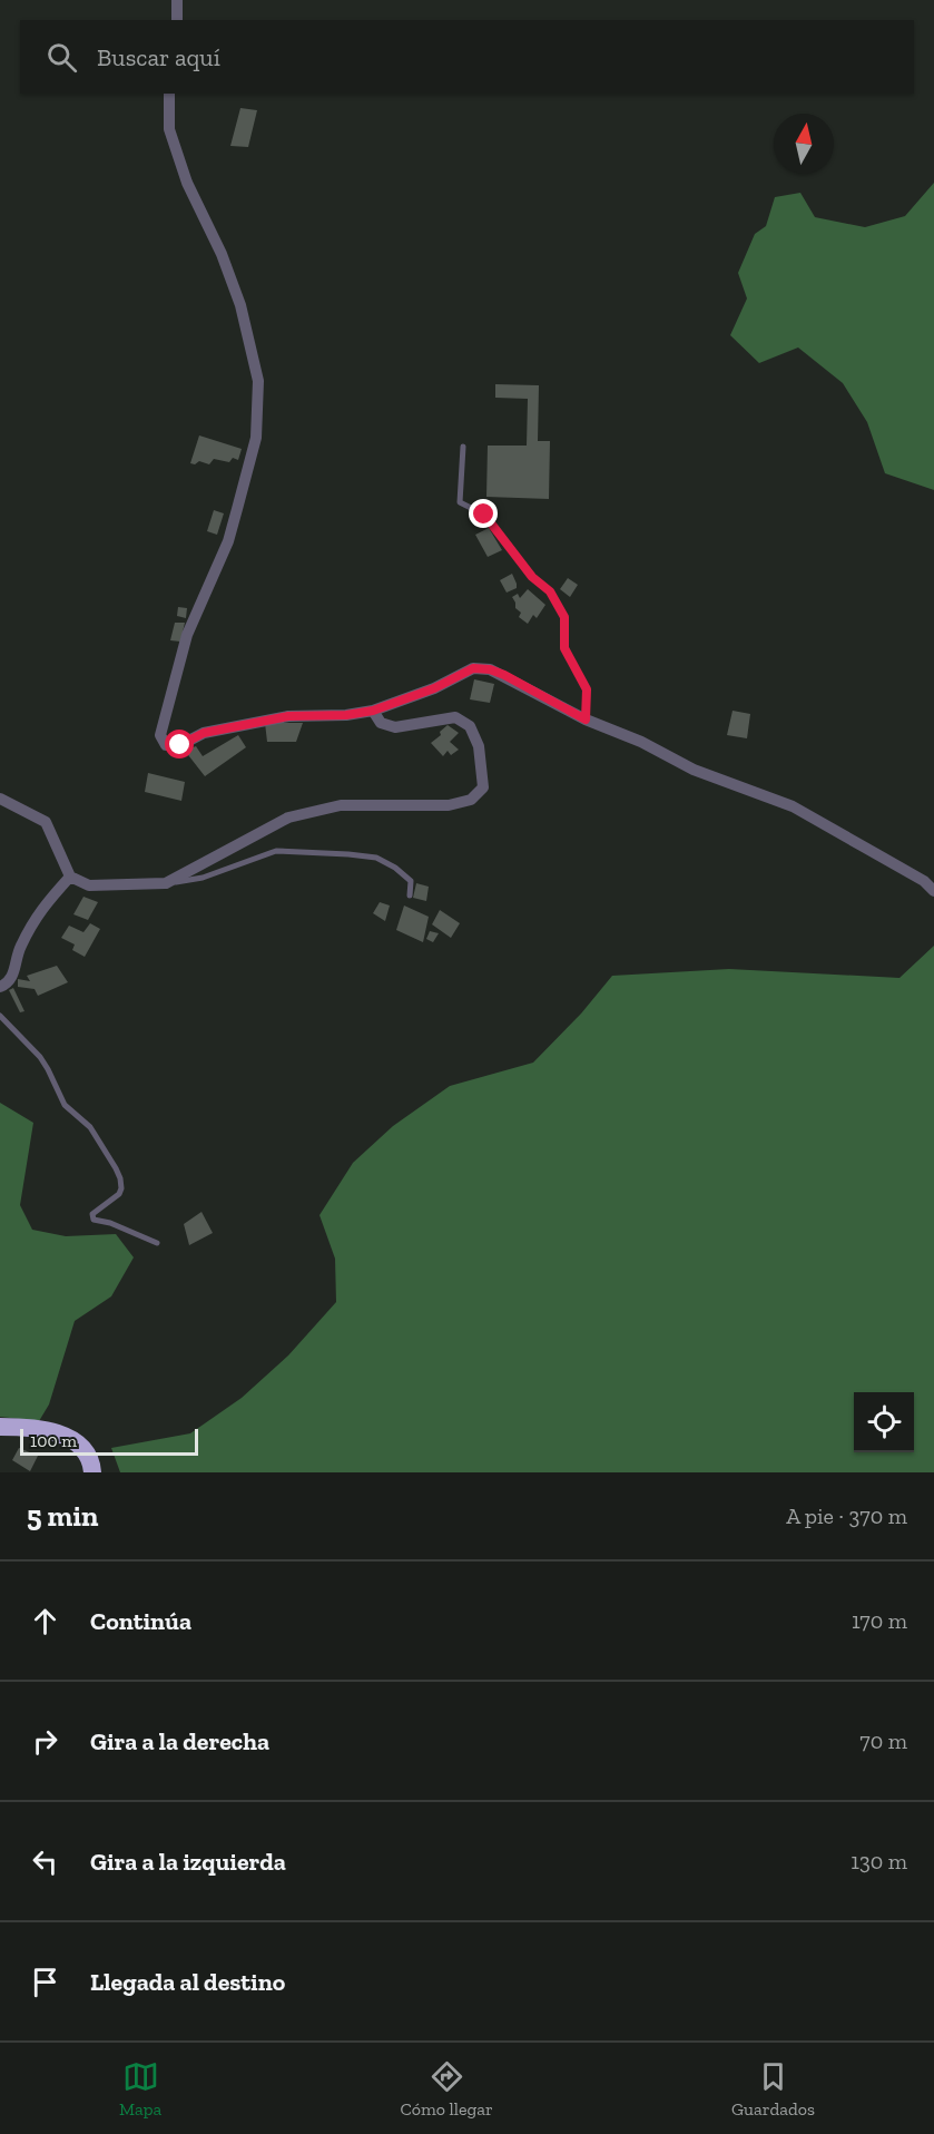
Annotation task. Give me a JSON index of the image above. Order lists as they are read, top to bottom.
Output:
{
  "scale_bar": "100 m",
  "north": "top",
  "page": {
    "search": "Buscar aquí",
    "scale": "100 m",
    "heading": ["5 min", "A pie · 370 m"],
    "list": [
      ["Continúa", "170 m"],
      ["Gira a la derecha", "70 m"],
      ["Gira a la izquierda", "130 m"],
      "Llegada al destino"
    ],
    "nav": ["Mapa", "Cómo llegar", "Guardados"]
  }
}
